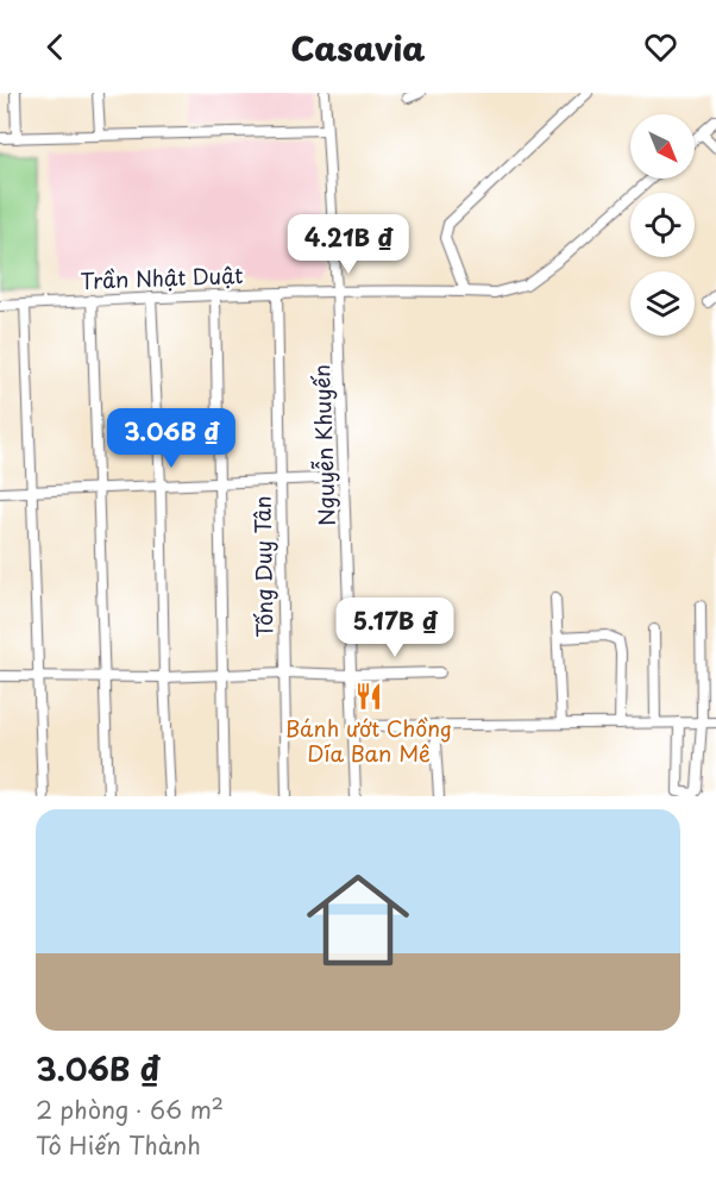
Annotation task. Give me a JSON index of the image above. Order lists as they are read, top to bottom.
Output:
{
  "streets": {
    "street": ["Trần Nhật Duật", "Nguyễn Khuyến", "Tống Duy Tân"]
  },
  "crossings": [
    ["Trần Nhật Duật", "Nguyễn Khuyến"],
    ["Trần Nhật Duật", "Tống Duy Tân"]
  ],
  "places": {
    "restaurant": ["Bánh ướt Chồng Dĩa Ban Mê"]
  },
  "north": "bottom right",
  "page": {
    "header": "Casavia",
    "price": ["4.21B ₫", "3.06B ₫", "5.17B ₫"],
    "list": [
      {
        "name": "3.06B ₫",
        "note": "2 phòng · 66 m² · Tô Hiến Thành"
      }
    ]
  }
}
